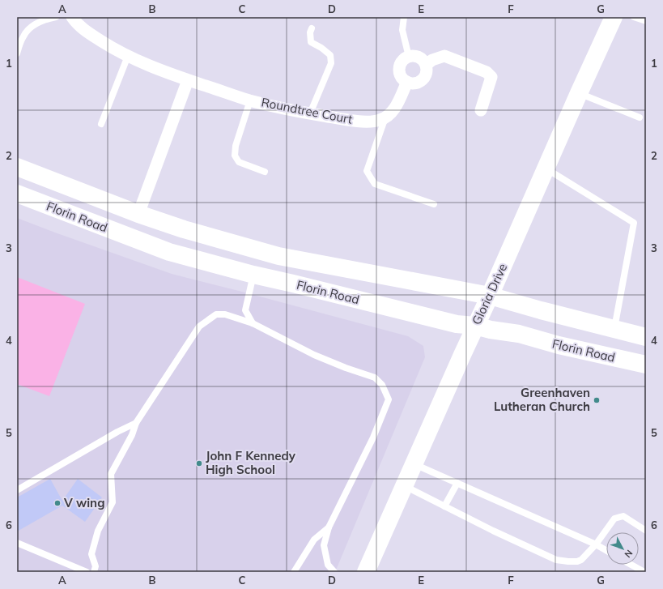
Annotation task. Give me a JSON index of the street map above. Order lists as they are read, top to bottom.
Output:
{
  "streets": {
    "main road": ["Florin Road", "Gloria Drive"],
    "street": ["Roundtree Court"]
  },
  "crossings": [
    ["Florin Road", "Gloria Drive"]
  ],
  "places": ["Greenhaven Lutheran Church", "John F Kennedy High School", "V wing"],
  "north": "bottom right",
  "grid": {
    "columns": [
      "A",
      "B",
      "C",
      "D",
      "E",
      "F",
      "G"
    ],
    "rows": [
      "1",
      "2",
      "3",
      "4",
      "5",
      "6"
    ]
  }
}
